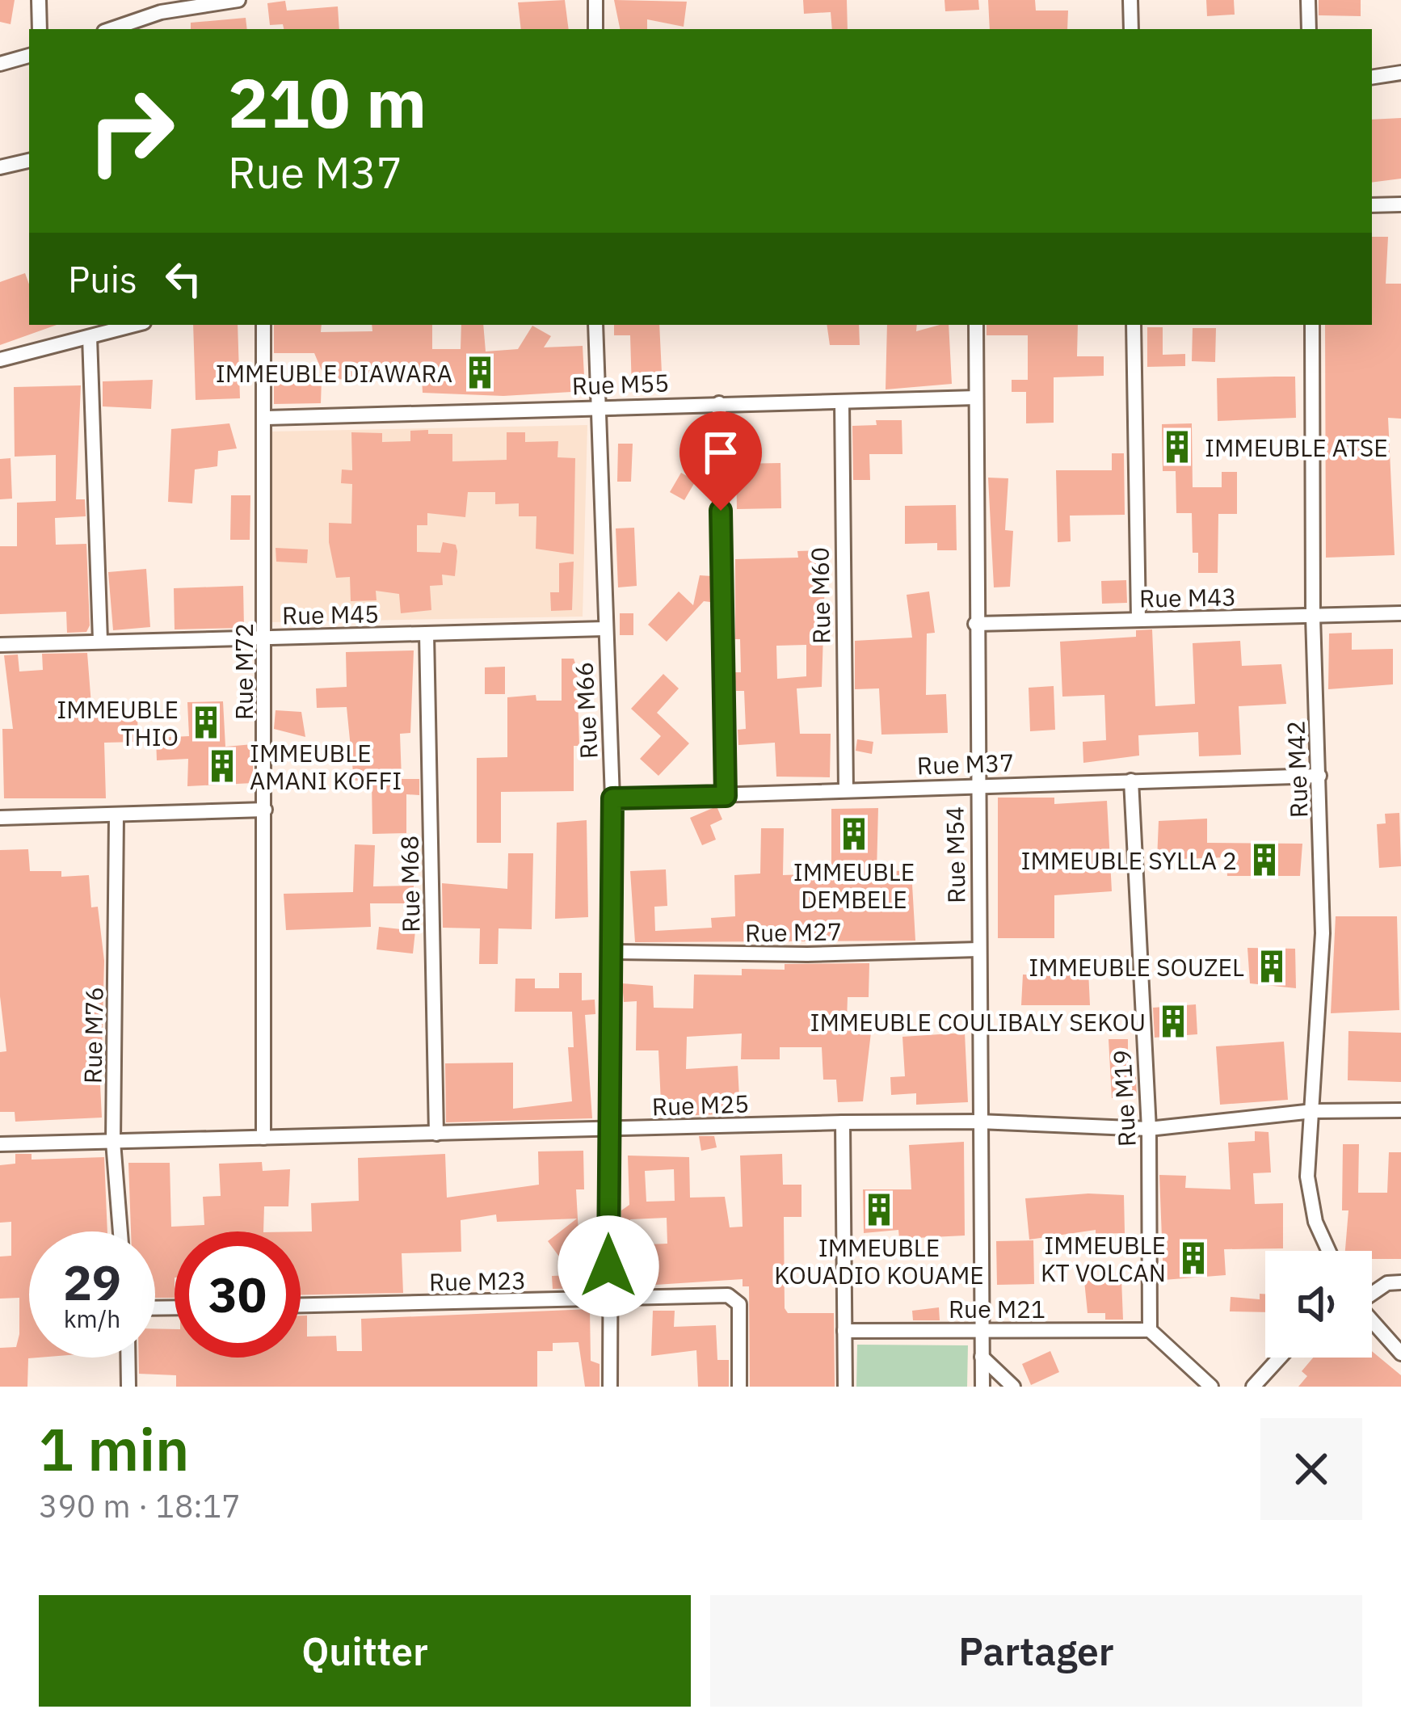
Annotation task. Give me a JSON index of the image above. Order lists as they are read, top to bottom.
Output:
{
  "streets": {
    "street": [
      "Rue M55",
      "Rue M60",
      "Rue M43",
      "Rue M45",
      "Rue M72",
      "Rue M66",
      "Rue M37",
      "Rue M42",
      "Rue M54",
      "Rue M68",
      "Rue M27",
      "Rue M76",
      "Rue M19",
      "Rue M25",
      "Rue M23",
      "Rue M21"
    ]
  },
  "crossings": [
    ["Rue M55", "Rue M60"],
    ["Rue M55", "Rue M72"],
    ["Rue M55", "Rue M66"],
    ["Rue M55", "Rue M54"],
    ["Rue M60", "Rue M37"],
    ["Rue M43", "Rue M42"],
    ["Rue M43", "Rue M54"],
    ["Rue M45", "Rue M72"],
    ["Rue M45", "Rue M66"],
    ["Rue M45", "Rue M68"],
    ["Rue M72", "Rue M25"],
    ["Rue M66", "Rue M37"],
    ["Rue M66", "Rue M27"],
    ["Rue M66", "Rue M25"],
    ["Rue M66", "Rue M23"],
    ["Rue M37", "Rue M42"],
    ["Rue M37", "Rue M54"],
    ["Rue M37", "Rue M19"],
    ["Rue M42", "Rue M25"],
    ["Rue M54", "Rue M27"],
    ["Rue M54", "Rue M25"],
    ["Rue M54", "Rue M21"],
    ["Rue M68", "Rue M25"],
    ["Rue M76", "Rue M25"],
    ["Rue M19", "Rue M25"],
    ["Rue M19", "Rue M21"]
  ],
  "places": {
    "building": [
      "IMMEUBLE DIAWARA",
      "IMMEUBLE ATSE",
      "IMMEUBLE THIO",
      "IMMEUBLE AMANI KOFFI",
      "IMMEUBLE DEMBELE",
      "IMMEUBLE SYLLA 2",
      "IMMEUBLE SOUZEL",
      "IMMEUBLE COULIBALY SEKOU",
      "IMMEUBLE KOUADIO KOUAME",
      "IMMEUBLE KT VOLCAN"
    ]
  },
  "page": {
    "turn": ["210 m", "Rue M37"],
    "then": "Puis",
    "speed": "29 km/h",
    "limit": "30",
    "heading": ["1 min", "390 m · 18:17"],
    "buttons": ["Quitter", "Partager"]
  }
}
